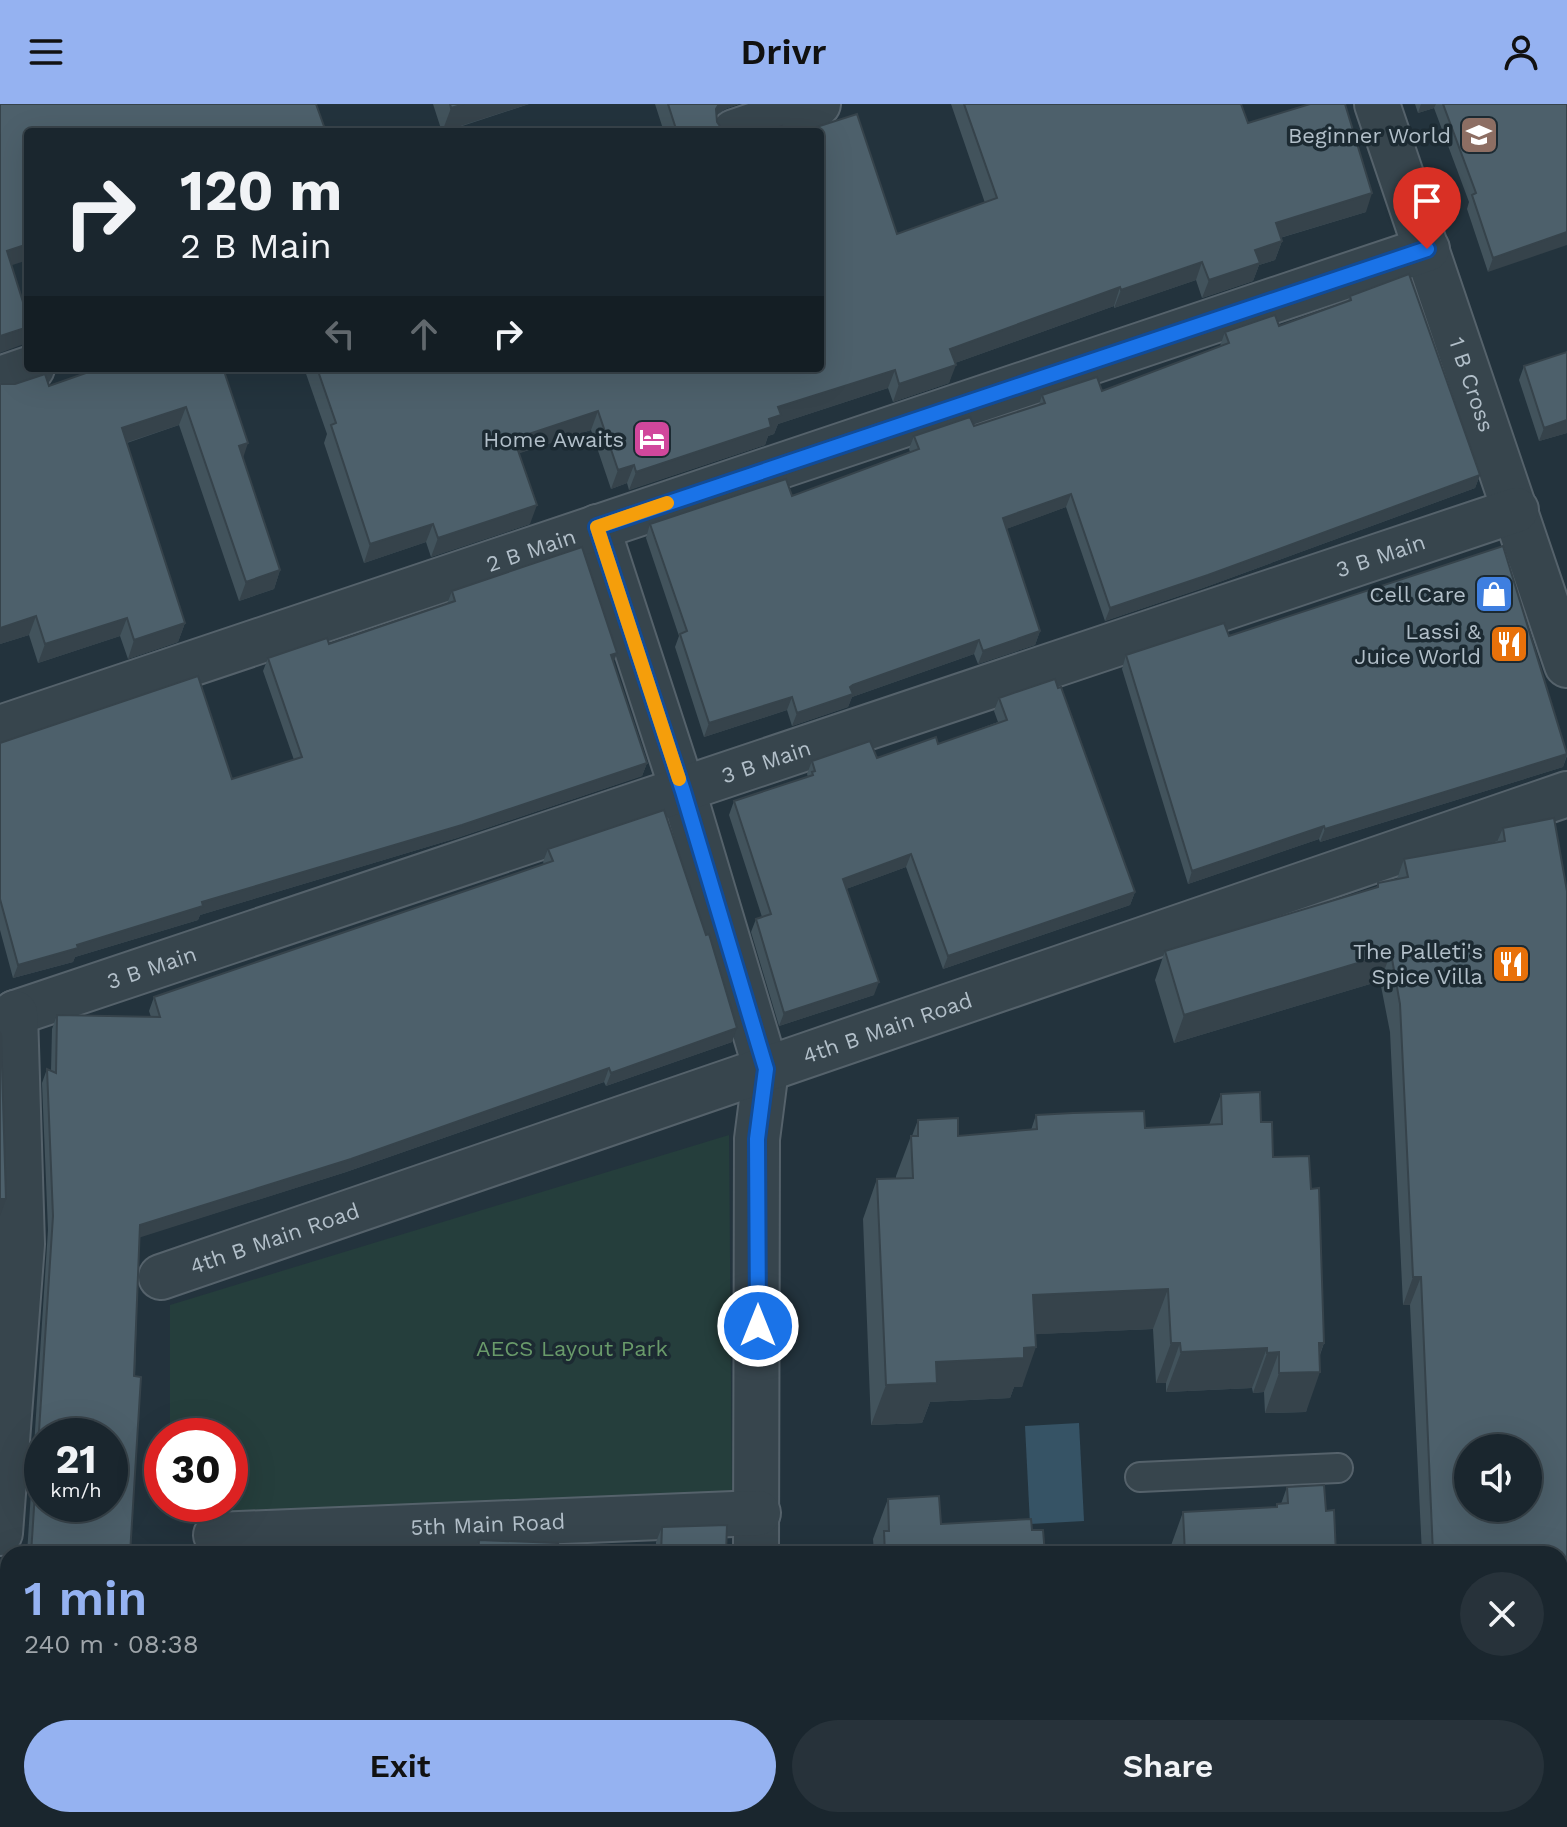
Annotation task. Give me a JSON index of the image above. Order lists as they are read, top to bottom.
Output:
{
  "streets": {
    "street": [
      "1 B Cross",
      "2 B Main",
      "3 B Main",
      "4th B Main Road",
      "5th Main Road"
    ]
  },
  "crossings": [
    ["1 B Cross", "2 B Main"],
    ["1 B Cross", "3 B Main"]
  ],
  "parks": ["AECS Layout Park"],
  "places": {
    "school or university": ["Beginner World"],
    "hotel": ["Home Awaits"],
    "shop": ["Cell Care"],
    "restaurant": ["Lassi & Juice World", "The Palleti's Spice Villa"]
  },
  "page": {
    "header": "Drivr",
    "turn": ["120 m", "2 B Main"],
    "speed": "21 km/h",
    "limit": "30",
    "heading": ["1 min", "240 m · 08:38"],
    "buttons": ["Exit", "Share"]
  }
}
